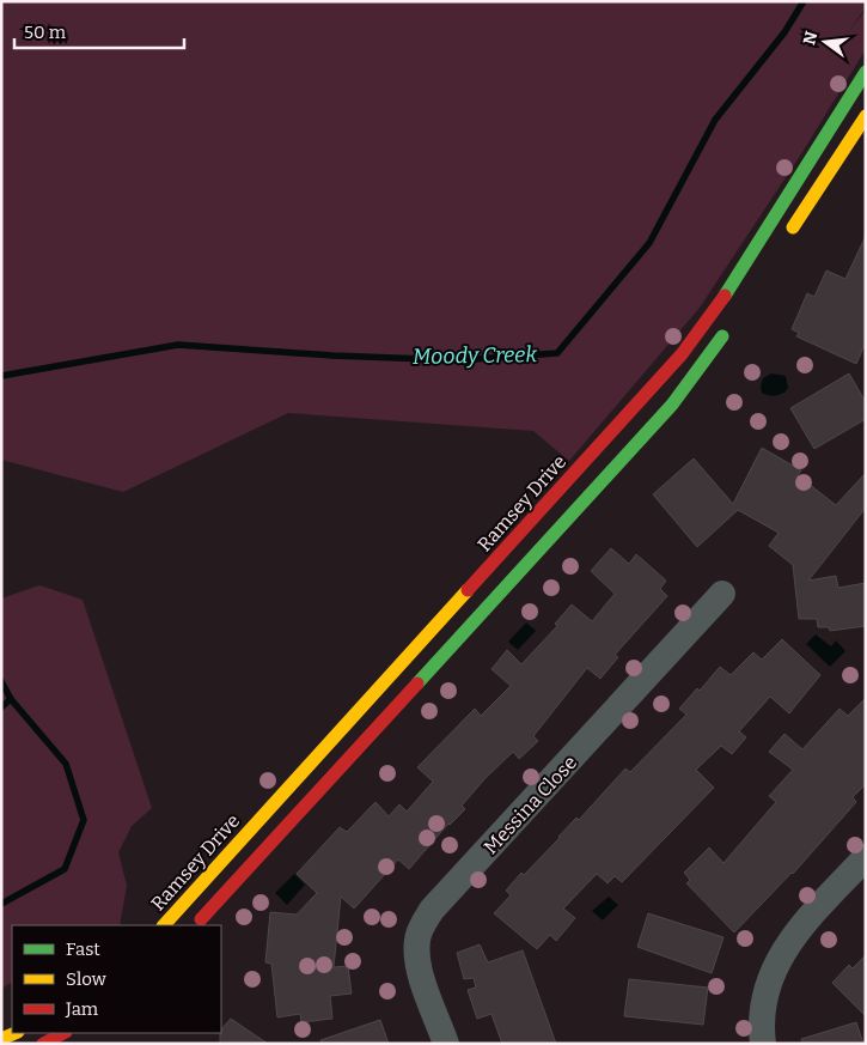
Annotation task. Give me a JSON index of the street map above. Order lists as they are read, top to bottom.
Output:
{
  "streets": {
    "main road": ["Ramsey Drive"],
    "street": ["Messina Close"]
  },
  "water": ["Moody Creek"],
  "legend": ["Fast", "Slow", "Jam"],
  "scale_bar": "50 m",
  "north": "left"
}
